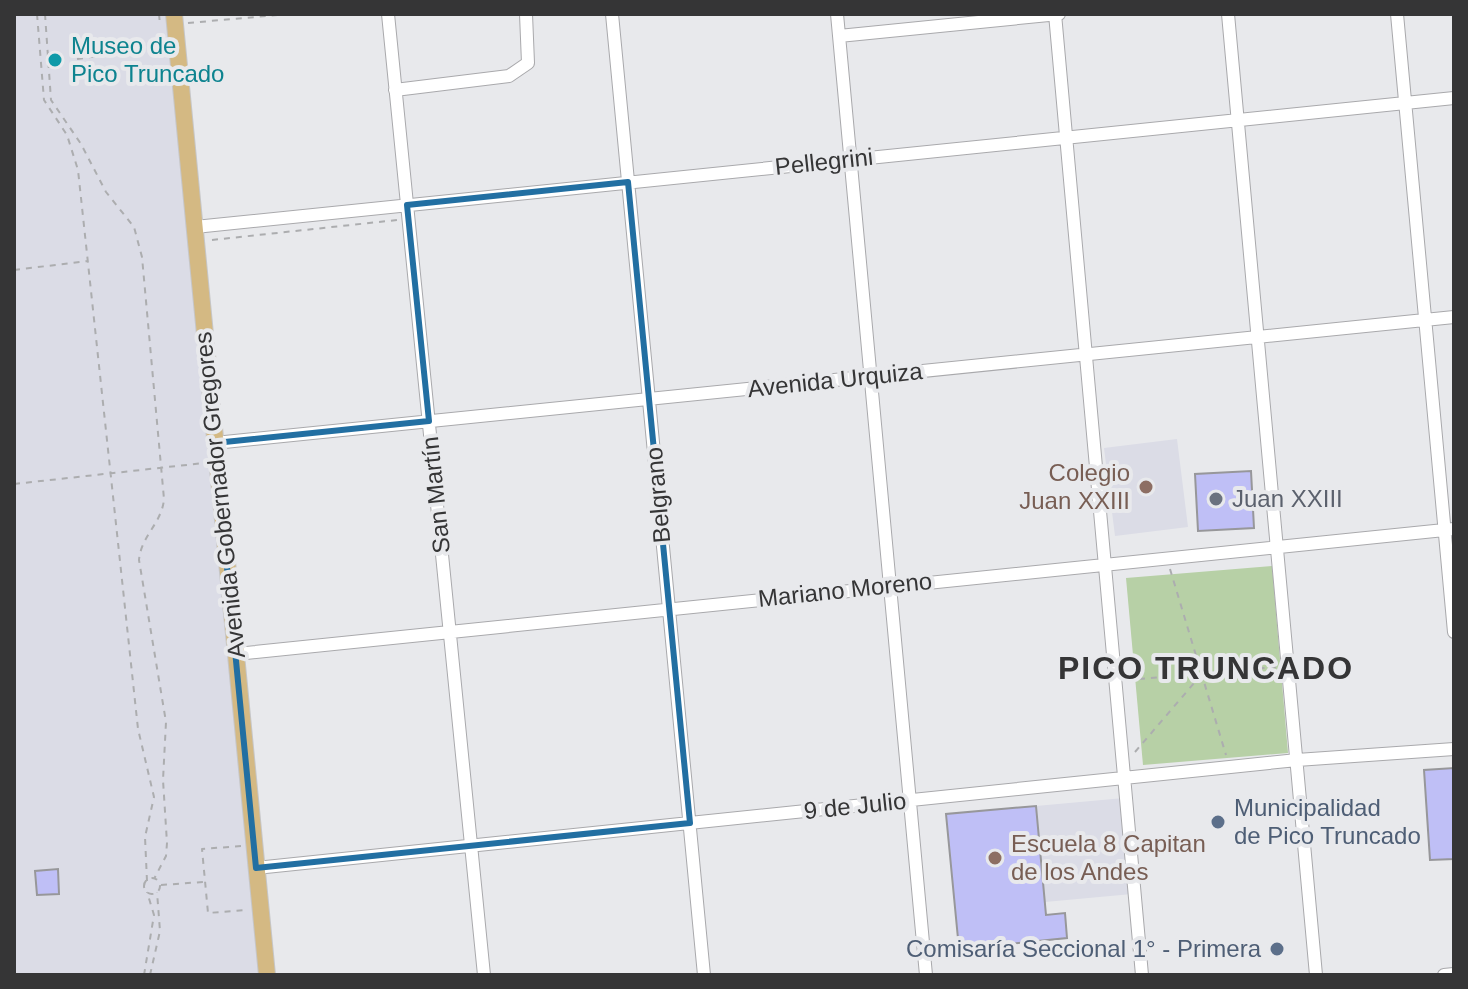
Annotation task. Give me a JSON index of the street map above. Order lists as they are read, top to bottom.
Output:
{
  "streets": {
    "main road": ["Avenida Gobernador Gregores"],
    "street": [
      "Pellegrini",
      "Avenida Urquiza",
      "San Martín",
      "Belgrano",
      "Mariano Moreno",
      "9 de Julio"
    ]
  },
  "crossings": [
    ["Pellegrini", "Avenida Gobernador Gregores"],
    ["Pellegrini", "San Martín"],
    ["Pellegrini", "Belgrano"],
    ["Avenida Urquiza", "Avenida Gobernador Gregores"],
    ["Avenida Urquiza", "San Martín"],
    ["Avenida Urquiza", "Belgrano"],
    ["Avenida Gobernador Gregores", "Mariano Moreno"],
    ["Avenida Gobernador Gregores", "9 de Julio"],
    ["San Martín", "Mariano Moreno"],
    ["San Martín", "9 de Julio"],
    ["Belgrano", "Mariano Moreno"],
    ["Belgrano", "9 de Julio"]
  ],
  "districts": ["PICO TRUNCADO"],
  "places": [
    "Museo de Pico Truncado",
    "Colegio Juan XXIII",
    "Juan XXIII",
    "Municipalidad de Pico Truncado",
    "Escuela 8 Capitan de los Andes",
    "Comisaría Seccional 1° - Primera"
  ]
}
